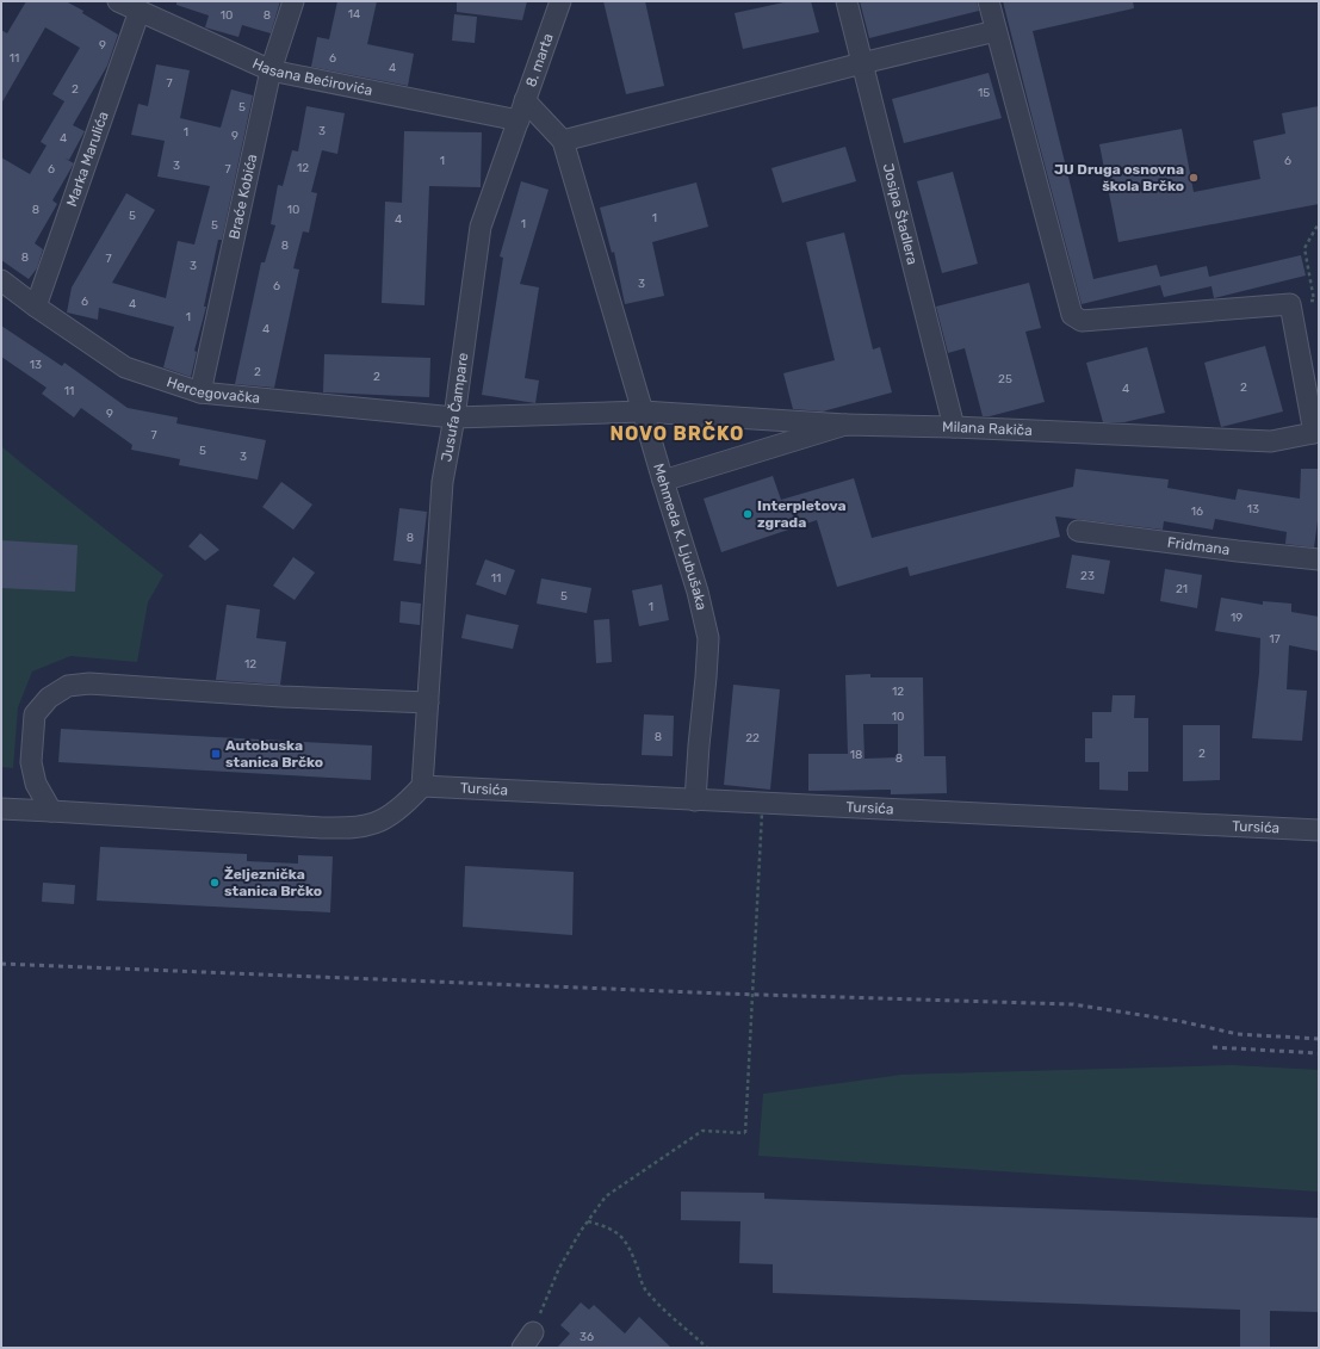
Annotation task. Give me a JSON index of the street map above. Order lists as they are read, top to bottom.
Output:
{
  "streets": {
    "street": [
      "8. marta",
      "Hasana Bećirovića",
      "Marka Marulića",
      "Braće Kobića",
      "Josipa Štadlera",
      "Hercegovačka",
      "Jusufa Čampare",
      "Milana Rakiča",
      "Mehmeda K. Ljubušaka",
      "Fridmana",
      "Tursića"
    ]
  },
  "crossings": [
    ["8. marta", "Hasana Bećirovića"],
    ["8. marta", "Jusufa Čampare"],
    ["8. marta", "Mehmeda K. Ljubušaka"],
    ["Hasana Bećirovića", "Marka Marulića"],
    ["Hasana Bećirovića", "Braće Kobića"],
    ["Hasana Bećirovića", "Jusufa Čampare"],
    ["Marka Marulića", "Hercegovačka"],
    ["Braće Kobića", "Hercegovačka"],
    ["Josipa Štadlera", "Milana Rakiča"],
    ["Hercegovačka", "Jusufa Čampare"],
    ["Hercegovačka", "Milana Rakiča"],
    ["Hercegovačka", "Mehmeda K. Ljubušaka"],
    ["Jusufa Čampare", "Tursića"],
    ["Milana Rakiča", "Mehmeda K. Ljubušaka"],
    ["Mehmeda K. Ljubušaka", "Tursića"]
  ],
  "districts": ["NOVO BRČKO"],
  "places": {
    "other": ["JU Druga osnovna škola Brčko", "Interpletova zgrada", "Željeznička stanica Brčko"],
    "transit": ["Autobuska stanica Brčko"]
  },
  "house_numbers": [
    "14",
    "10",
    "8",
    "9",
    "11",
    "6",
    "4",
    "7",
    "2",
    "15",
    "5",
    "3",
    "1",
    "9",
    "4",
    "1",
    "6",
    "3",
    "12",
    "6",
    "7",
    "8",
    "10",
    "5",
    "1",
    "4",
    "1",
    "5",
    "8",
    "8",
    "7",
    "3",
    "3",
    "6",
    "6",
    "4",
    "1",
    "4",
    "13",
    "2",
    "2",
    "25",
    "2",
    "4",
    "11",
    "9",
    "7",
    "5",
    "3",
    "13",
    "16",
    "8",
    "23",
    "11",
    "21",
    "5",
    "1",
    "19",
    "17",
    "12",
    "12",
    "10",
    "8",
    "22",
    "2",
    "18",
    "8",
    "36"
  ]
}
